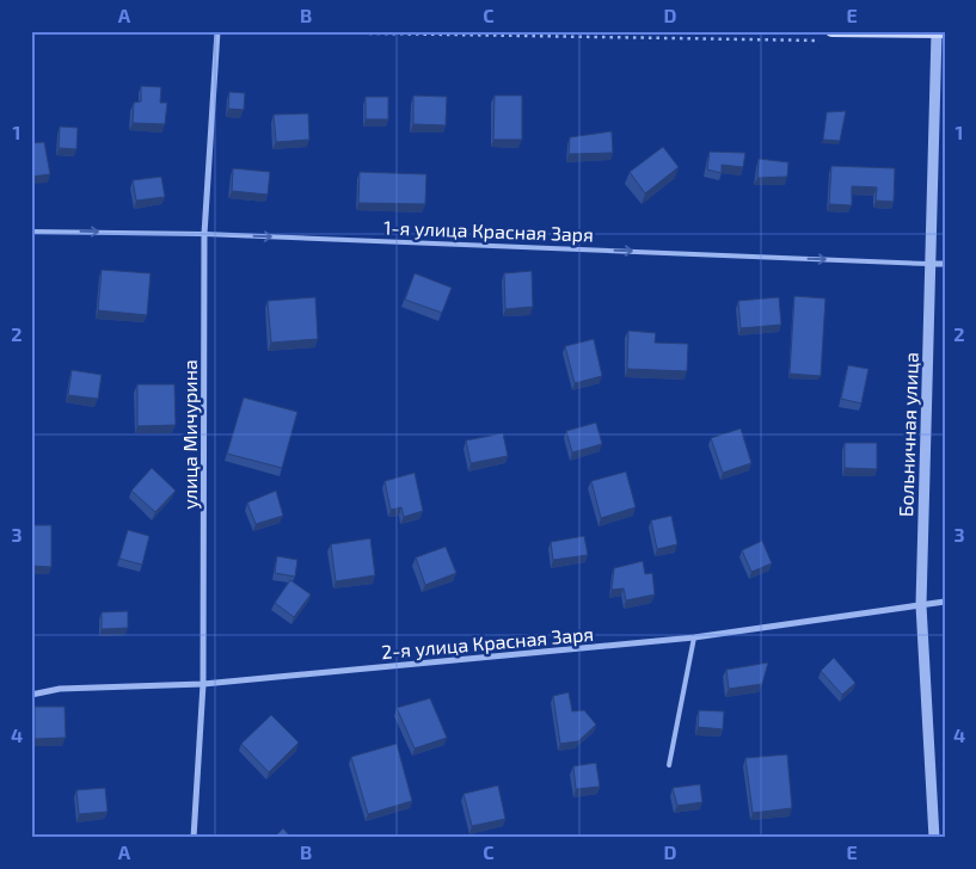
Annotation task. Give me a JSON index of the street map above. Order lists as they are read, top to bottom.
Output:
{
  "streets": {
    "street": [
      "1-я улица Красная Заря",
      "улица Мичурина",
      "Больничная улица",
      "2-я улица Красная Заря"
    ]
  },
  "crossings": [
    ["1-я улица Красная Заря", "улица Мичурина"],
    ["1-я улица Красная Заря", "Больничная улица"],
    ["улица Мичурина", "2-я улица Красная Заря"],
    ["Больничная улица", "2-я улица Красная Заря"]
  ],
  "one_way": ["1-я улица Красная Заря"],
  "grid": {
    "columns": [
      "A",
      "B",
      "C",
      "D",
      "E"
    ],
    "rows": [
      "1",
      "2",
      "3",
      "4"
    ]
  }
}
